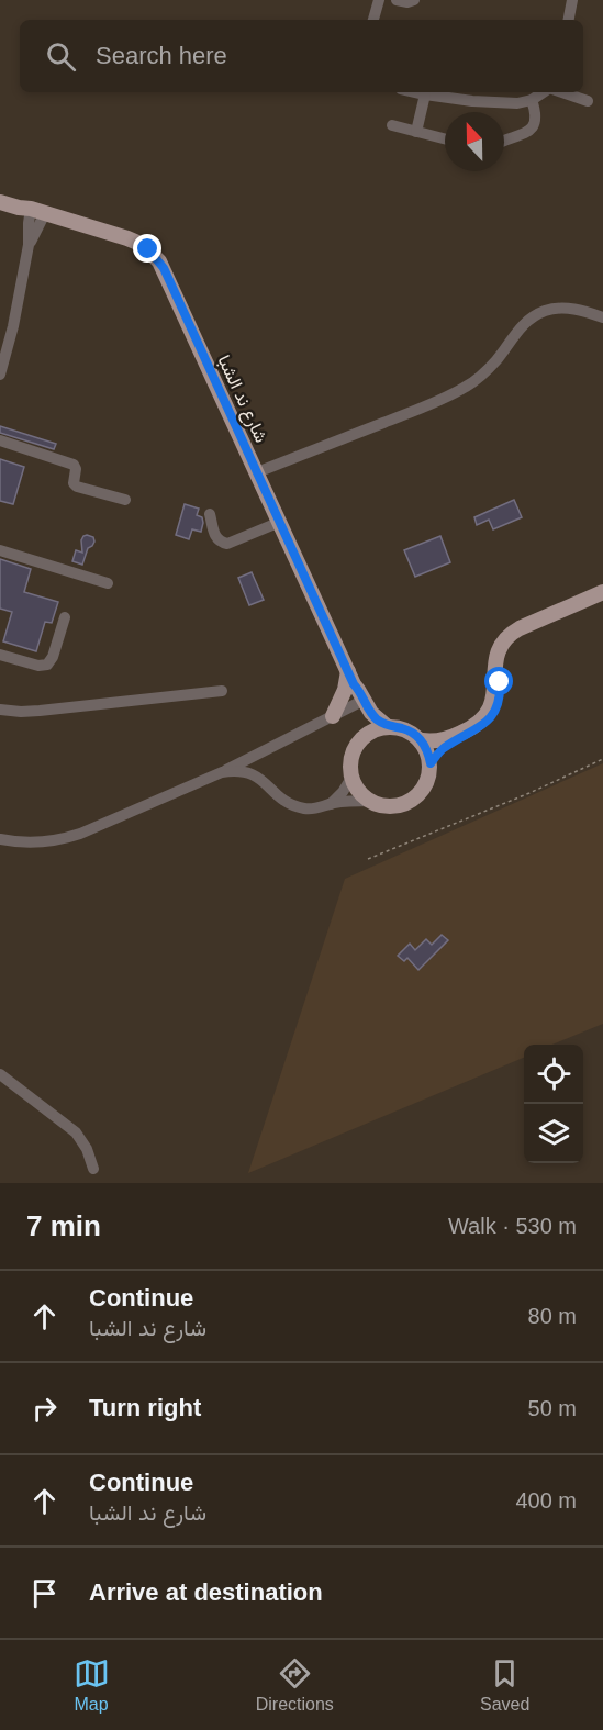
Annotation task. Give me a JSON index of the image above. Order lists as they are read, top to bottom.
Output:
{
  "streets": {
    "main road": ["شارع ند الشبا"]
  },
  "north": "top",
  "page": {
    "search": "Search here",
    "heading": ["7 min", "Walk · 530 m"],
    "list": [
      ["Continue", "شارع ند الشبا", "80 m"],
      ["Turn right", "50 m"],
      ["Continue", "شارع ند الشبا", "400 m"],
      "Arrive at destination"
    ],
    "nav": ["Map", "Directions", "Saved"]
  }
}
